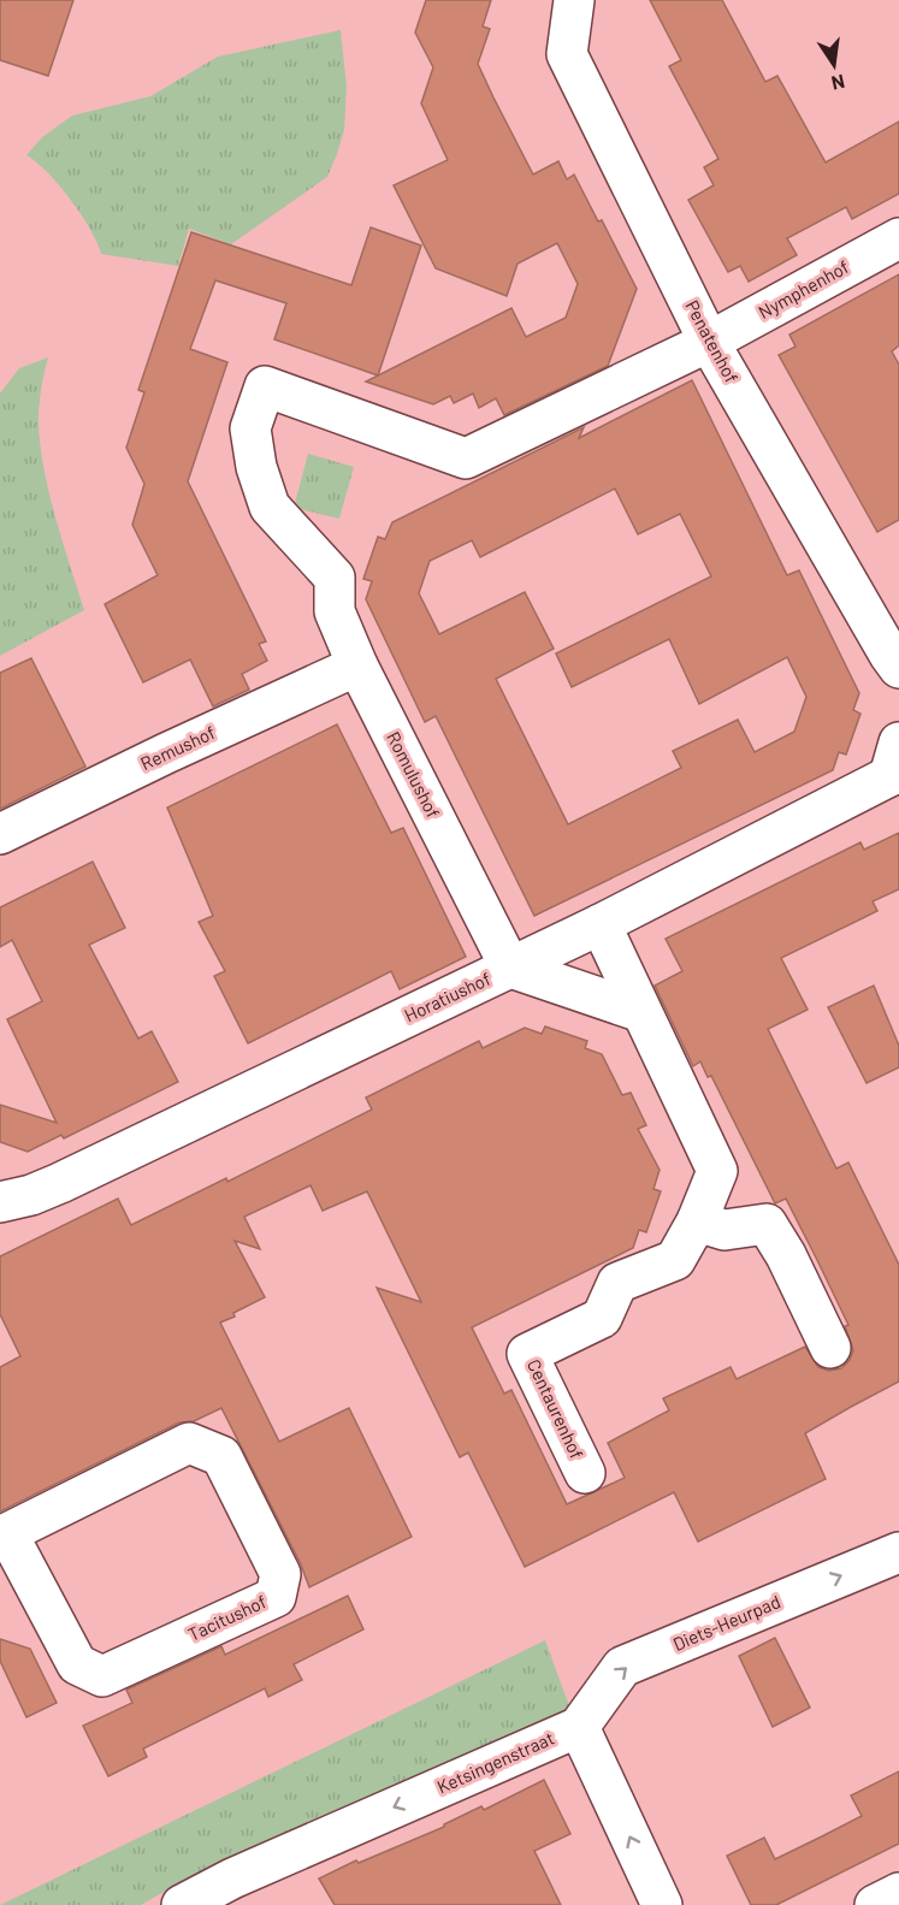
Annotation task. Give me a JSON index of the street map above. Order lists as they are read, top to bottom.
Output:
{
  "streets": {
    "street": [
      "Nymphenhof",
      "Penatenhof",
      "Remushof",
      "Romulushof",
      "Horatiushof",
      "Centaurenhof",
      "Tacitushof",
      "Diets-Heurpad",
      "Ketsingenstraat"
    ]
  },
  "crossings": [
    ["Nymphenhof", "Penatenhof"],
    ["Nymphenhof", "Romulushof"],
    ["Penatenhof", "Romulushof"],
    ["Remushof", "Romulushof"],
    ["Romulushof", "Horatiushof"],
    ["Horatiushof", "Centaurenhof"],
    ["Diets-Heurpad", "Ketsingenstraat"]
  ],
  "one_way": ["Diets-Heurpad", "Ketsingenstraat"],
  "north": "bottom"
}
